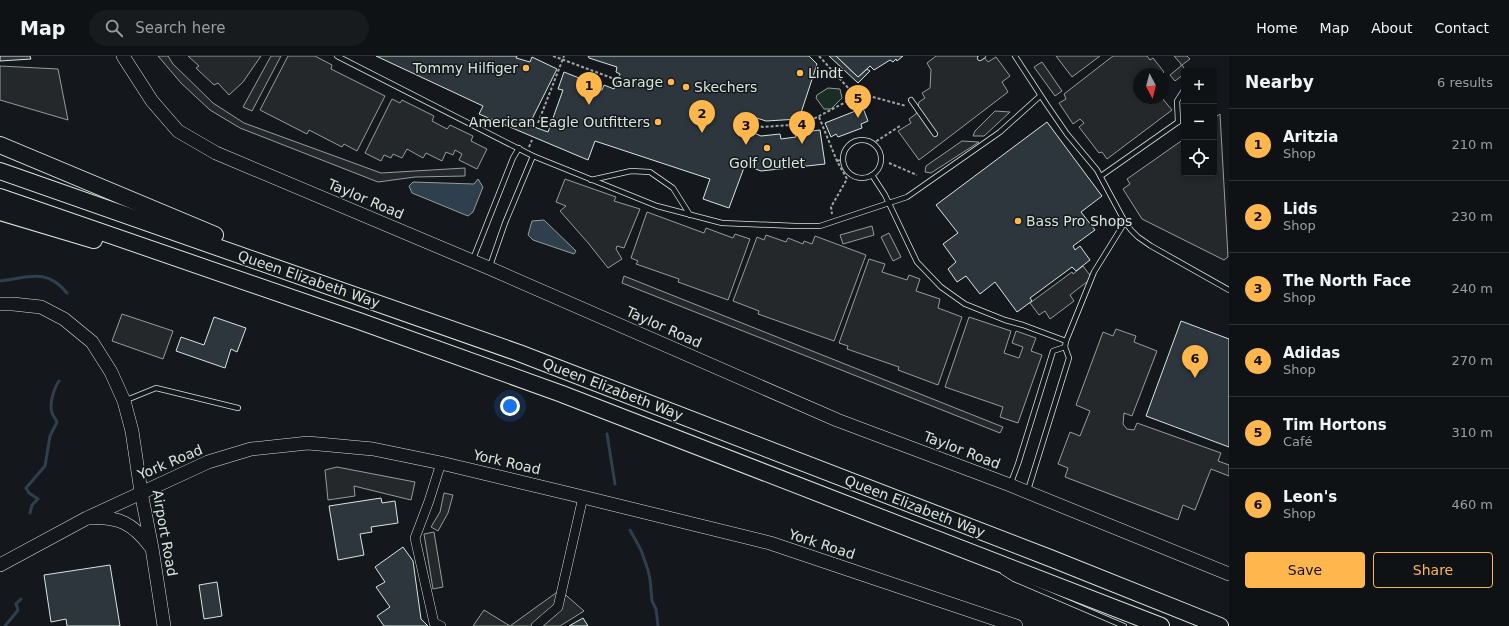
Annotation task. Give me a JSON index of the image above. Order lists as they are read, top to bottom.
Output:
{
  "streets": {
    "highway": ["Queen Elizabeth Way"],
    "main road": ["Taylor Road", "York Road", "Airport Road"]
  },
  "crossings": [
    ["York Road", "Airport Road"]
  ],
  "places": [
    "Tommy Hilfiger",
    "Lindt",
    "Garage",
    "Skechers",
    "American Eagle Outfitters",
    "Golf Outlet",
    "Bass Pro Shops"
  ],
  "north": "bottom",
  "page": {
    "header": "Map",
    "search": "Search here",
    "nav": [
      "Home",
      "Map",
      "About",
      "Contact"
    ],
    "heading": ["Nearby", "6 results"],
    "map_buttons": ["+", "−"],
    "pins": [
      "1",
      "5",
      "2",
      "4",
      "3",
      "6"
    ],
    "list": [
      {
        "mark": "1",
        "name": "Aritzia",
        "note": "Shop",
        "value": "210 m"
      },
      {
        "mark": "2",
        "name": "Lids",
        "note": "Shop",
        "value": "230 m"
      },
      {
        "mark": "3",
        "name": "The North Face",
        "note": "Shop",
        "value": "240 m"
      },
      {
        "mark": "4",
        "name": "Adidas",
        "note": "Shop",
        "value": "270 m"
      },
      {
        "mark": "5",
        "name": "Tim Hortons",
        "note": "Café",
        "value": "310 m"
      },
      {
        "mark": "6",
        "name": "Leon's",
        "note": "Shop",
        "value": "460 m"
      }
    ],
    "buttons": ["Save", "Share"]
  }
}
